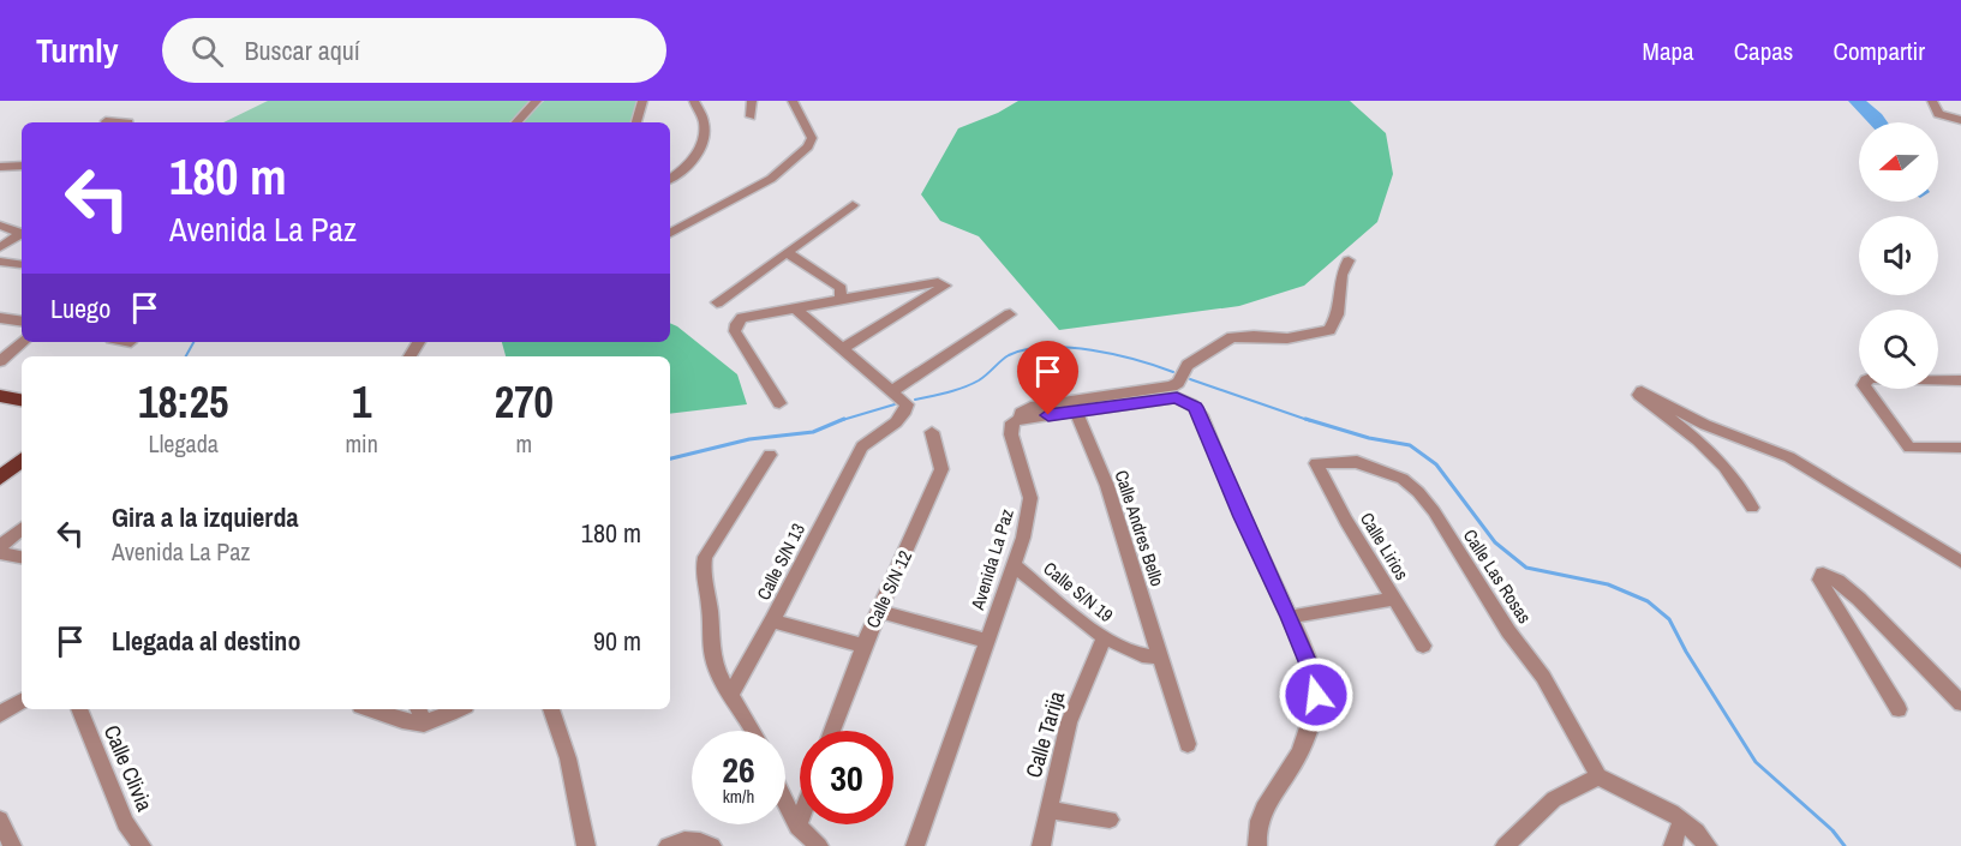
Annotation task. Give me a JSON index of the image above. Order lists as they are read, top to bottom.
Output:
{
  "streets": {
    "street": [
      "Calle Andres Bello",
      "Calle Lirios",
      "Avenida La Paz",
      "Calle S/N 13",
      "Calle Las Rosas",
      "Calle S/N 12",
      "Calle S/N 19",
      "Calle Tarija",
      "Calle Clivia"
    ]
  },
  "crossings": [
    ["Calle Andres Bello", "Calle S/N 19"],
    ["Calle Lirios", "Calle Las Rosas"],
    ["Avenida La Paz", "Calle S/N 19"],
    ["Calle S/N 19", "Calle Tarija"]
  ],
  "north": "left",
  "page": {
    "header": "Turnly",
    "search": "Buscar aquí",
    "nav": ["Mapa", "Capas", "Compartir"],
    "turn": ["180 m", "Avenida La Paz"],
    "then": "Luego",
    "eta": [
      "18:25",
      "Llegada",
      "1",
      "min",
      "270",
      "m"
    ],
    "list": [
      {
        "name": "Gira a la izquierda",
        "note": "Avenida La Paz",
        "value": "180 m"
      },
      {
        "name": "Llegada al destino",
        "value": "90 m"
      }
    ],
    "speed": "26 km/h",
    "limit": "30"
  }
}
